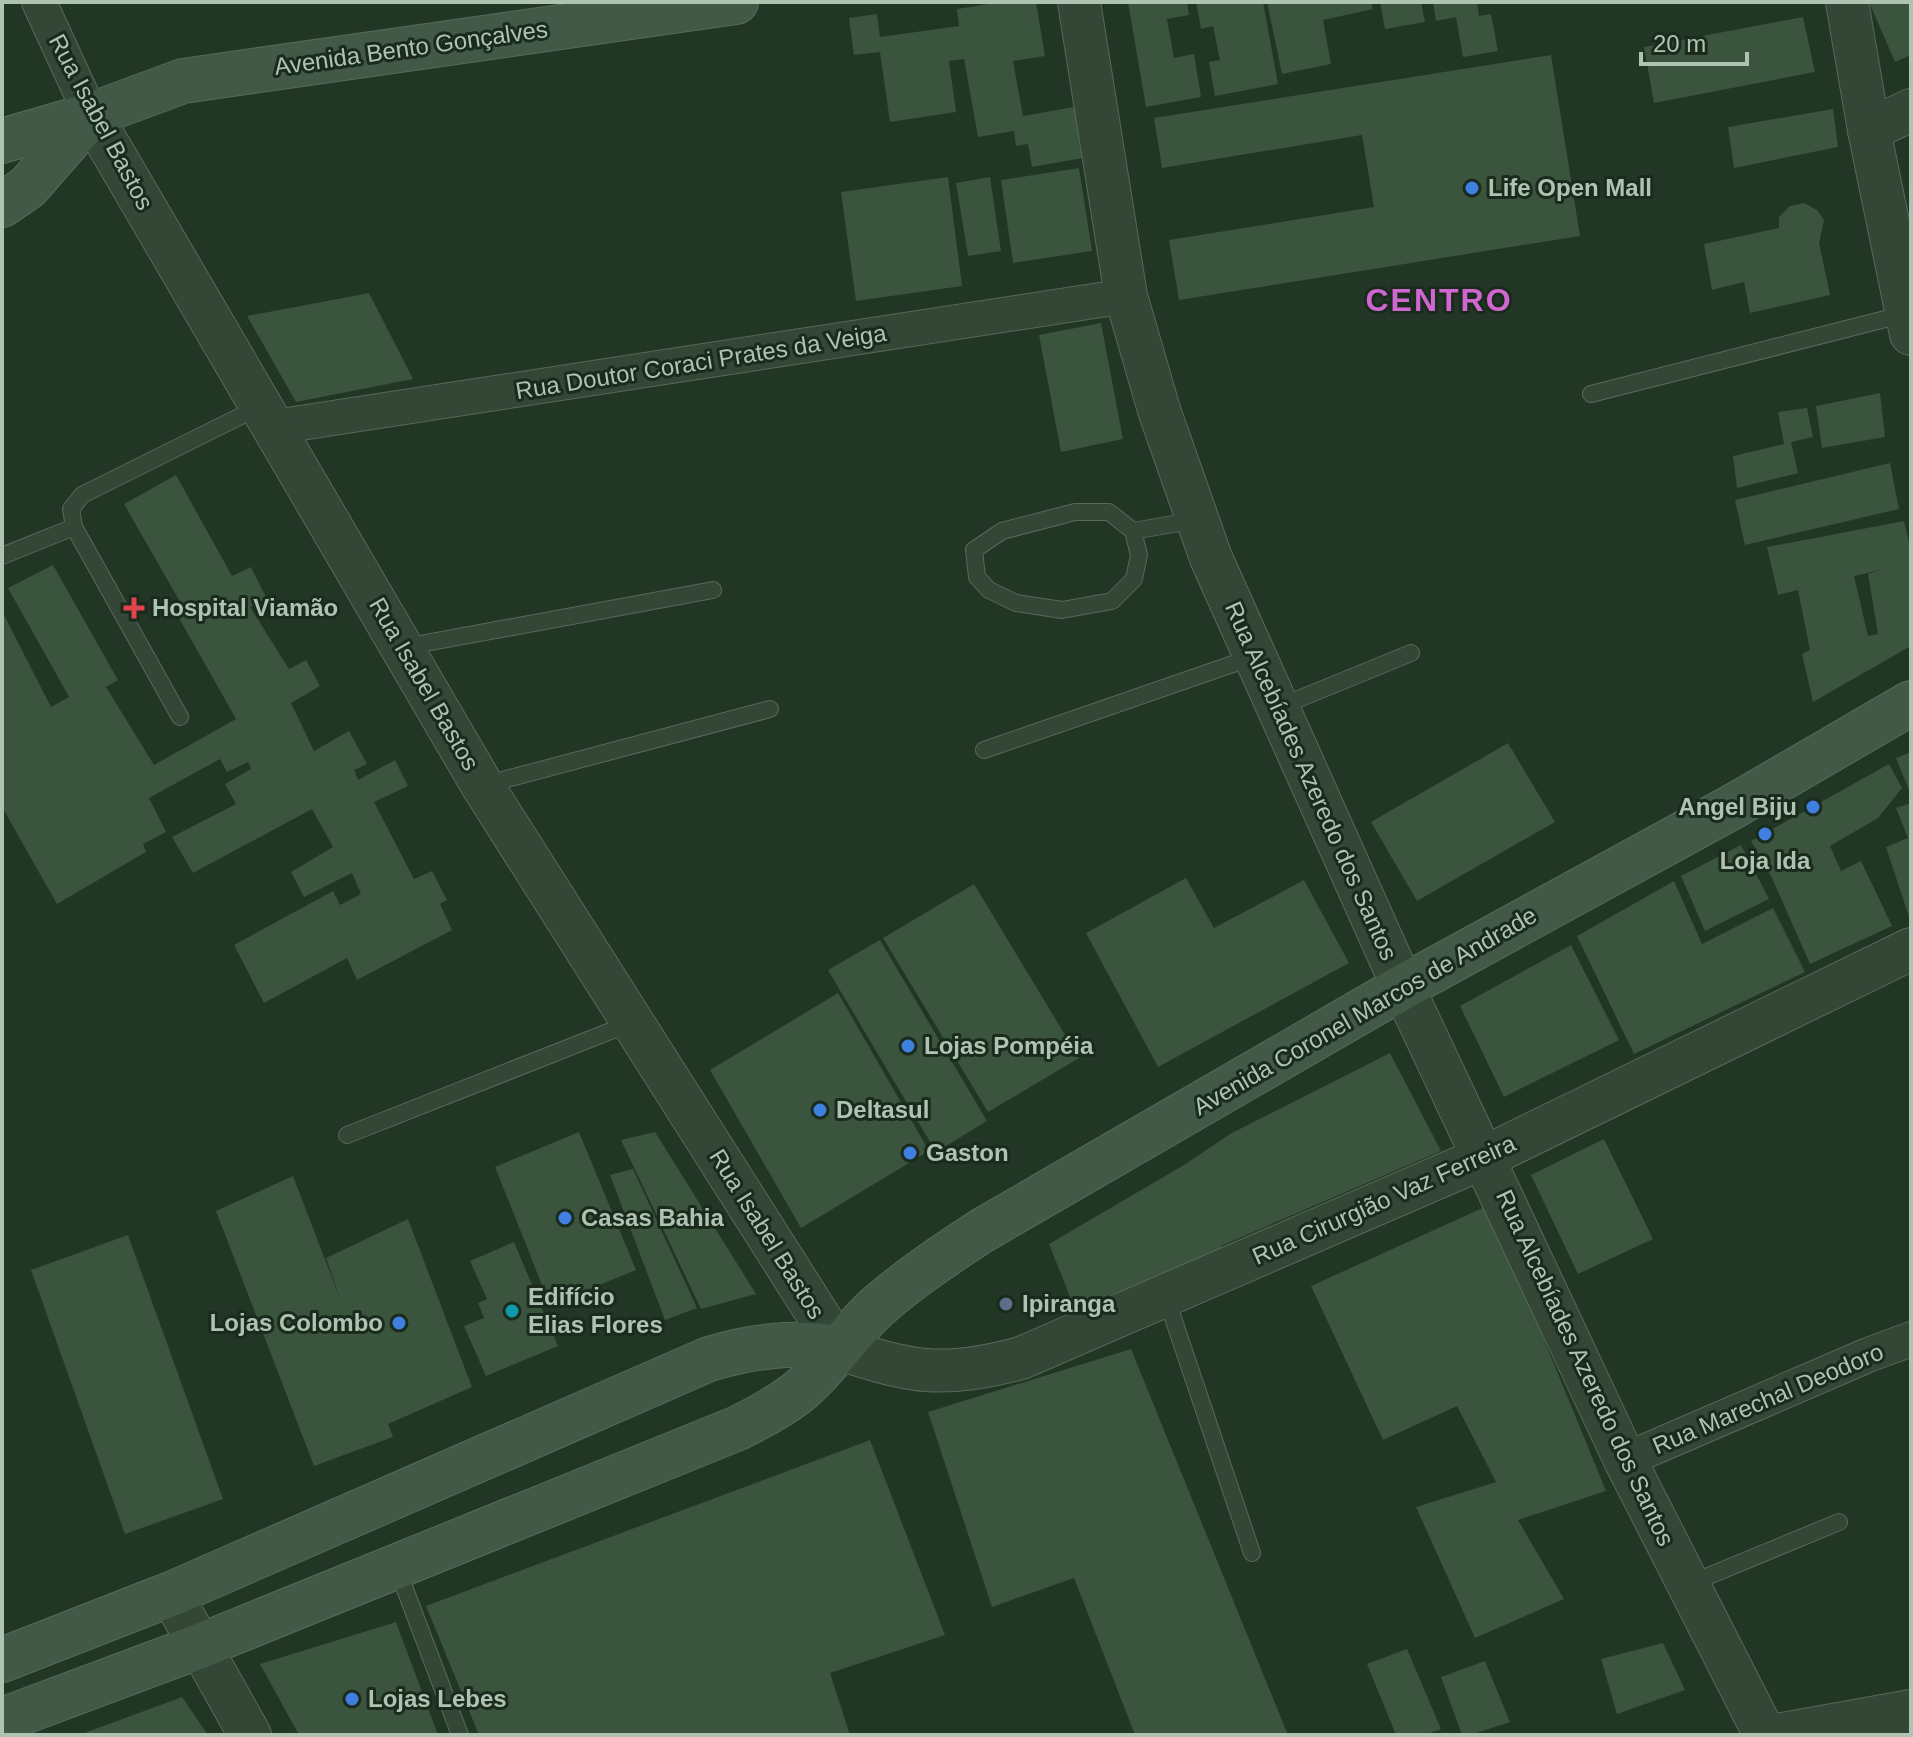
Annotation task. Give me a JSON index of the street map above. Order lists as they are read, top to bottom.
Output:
{
  "streets": {
    "main road": ["Avenida Bento Gonçalves", "Avenida Coronel Marcos de Andrade"],
    "street": [
      "Rua Isabel Bastos",
      "Rua Doutor Coraci Prates da Veiga",
      "Rua Alcebíades Azeredo dos Santos",
      "Rua Cirurgião Vaz Ferreira",
      "Rua Marechal Deodoro"
    ]
  },
  "crossings": [
    ["Avenida Bento Gonçalves", "Rua Isabel Bastos"],
    ["Rua Isabel Bastos", "Rua Doutor Coraci Prates da Veiga"],
    ["Rua Isabel Bastos", "Avenida Coronel Marcos de Andrade"],
    ["Rua Isabel Bastos", "Rua Cirurgião Vaz Ferreira"],
    ["Rua Doutor Coraci Prates da Veiga", "Rua Alcebíades Azeredo dos Santos"],
    ["Rua Alcebíades Azeredo dos Santos", "Avenida Coronel Marcos de Andrade"],
    ["Rua Alcebíades Azeredo dos Santos", "Rua Cirurgião Vaz Ferreira"],
    ["Rua Alcebíades Azeredo dos Santos", "Rua Marechal Deodoro"],
    ["Avenida Coronel Marcos de Andrade", "Rua Cirurgião Vaz Ferreira"]
  ],
  "districts": ["CENTRO"],
  "places": {
    "other": [
      "Life Open Mall",
      "Angel Biju",
      "Loja Ida",
      "Lojas Pompéia",
      "Deltasul",
      "Gaston",
      "Casas Bahia",
      "Ipiranga",
      "Edifício Elias Flores",
      "Lojas Colombo",
      "Lojas Lebes"
    ],
    "health": ["Hospital Viamão"]
  },
  "scale_bar": "20 m"
}
